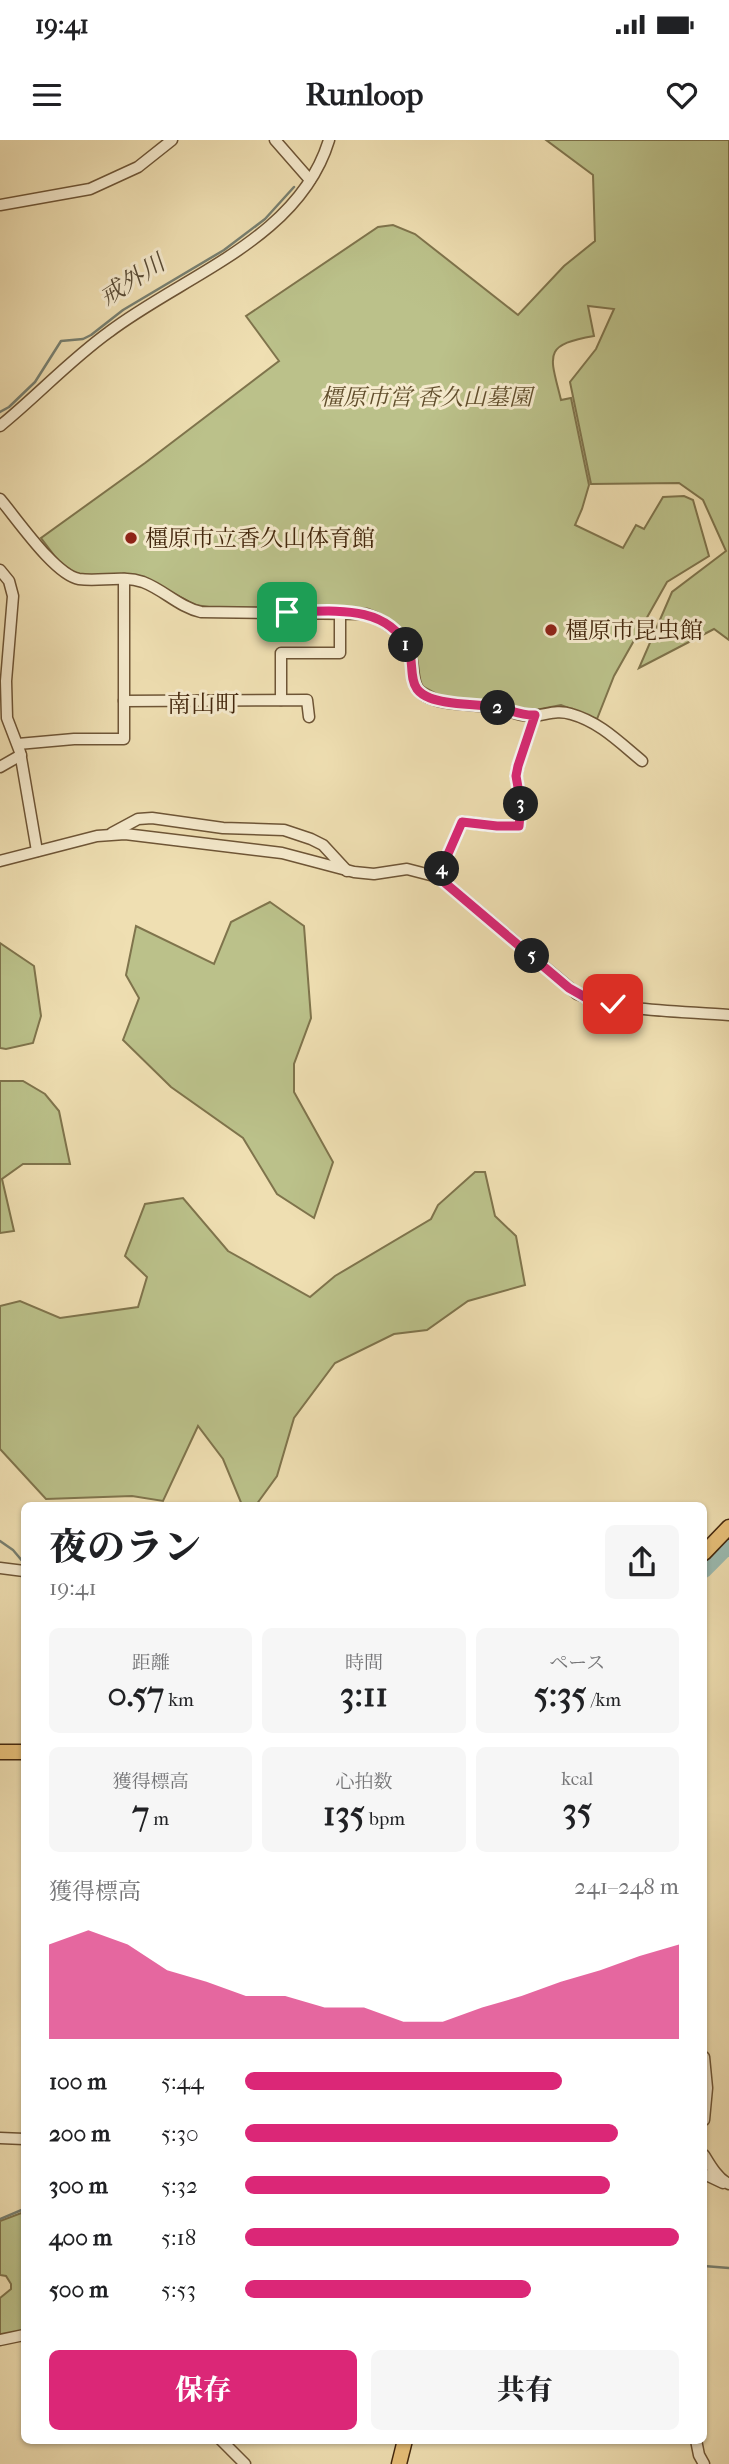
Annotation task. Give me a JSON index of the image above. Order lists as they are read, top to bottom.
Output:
{
  "districts": ["南山町"],
  "water": ["戒外川"],
  "parks": ["橿原市営 香久山墓園"],
  "places": ["橿原市立香久山体育館", "橿原市昆虫館"],
  "page": {
    "status": "19:41",
    "header": "Runloop",
    "pins": [
      "1",
      "2",
      "3",
      "4",
      "5"
    ],
    "heading": ["夜のラン", "19:41"],
    "stats": [
      ["距離", "0.57 km"],
      ["時間", "3:11"],
      ["ペース", "5:35 /km"],
      ["獲得標高", "7 m"],
      ["心拍数", "135 bpm"],
      ["kcal", "35"]
    ],
    "chart": ["獲得標高", "241–248 m"],
    "list": [
      {
        "name": "100 m",
        "note": "5:44"
      },
      {
        "name": "200 m",
        "note": "5:30"
      },
      {
        "name": "300 m",
        "note": "5:32"
      },
      {
        "name": "400 m",
        "note": "5:18"
      },
      {
        "name": "500 m",
        "note": "5:53"
      }
    ],
    "buttons": ["保存", "共有"]
  }
}
